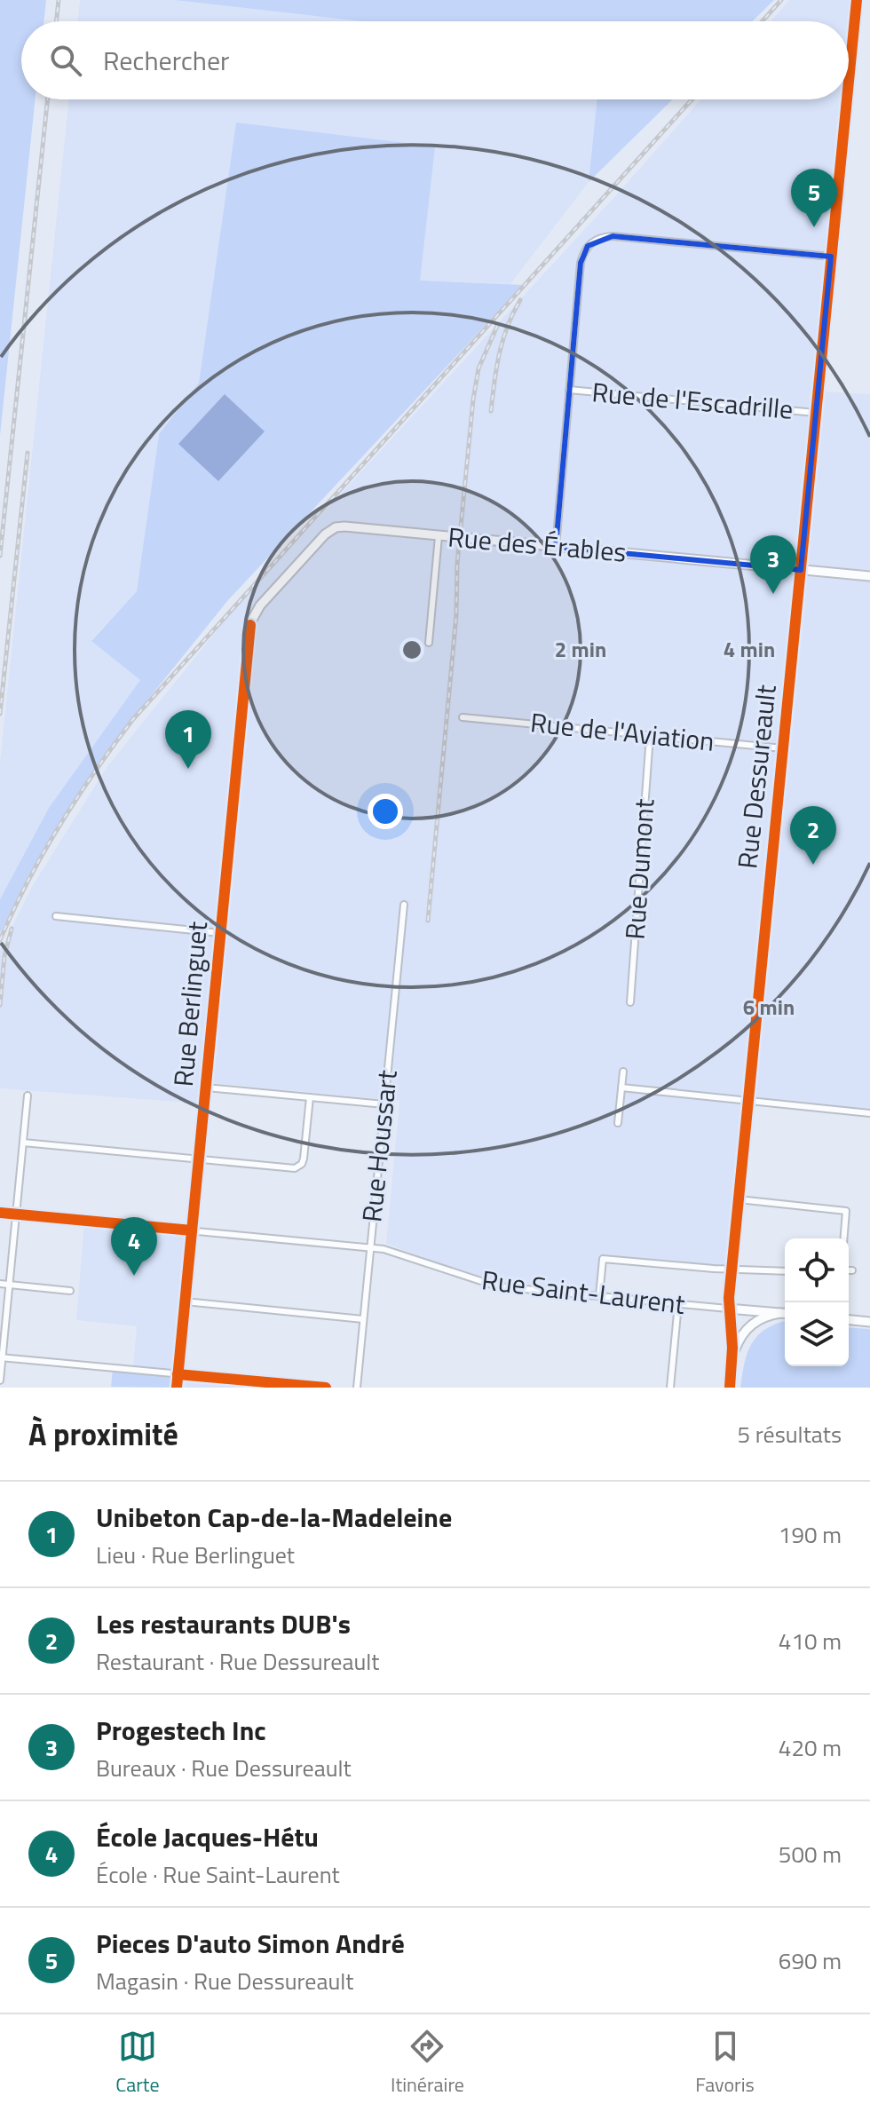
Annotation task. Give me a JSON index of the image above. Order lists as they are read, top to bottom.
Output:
{
  "streets": {
    "street": [
      "Rue de l'Escadrille",
      "Rue des Érables",
      "Rue de l'Aviation",
      "Rue Dessureault",
      "Rue Dumont",
      "Rue Berlinguet",
      "Rue Houssart",
      "Rue Saint-Laurent"
    ]
  },
  "crossings": [
    ["Rue de l'Escadrille", "Rue Dessureault"],
    ["Rue des Érables", "Rue Dessureault"],
    ["Rue des Érables", "Rue Berlinguet"],
    ["Rue de l'Aviation", "Rue Dessureault"],
    ["Rue de l'Aviation", "Rue Dumont"],
    ["Rue Dessureault", "Rue Saint-Laurent"],
    ["Rue Berlinguet", "Rue Saint-Laurent"],
    ["Rue Houssart", "Rue Saint-Laurent"]
  ],
  "page": {
    "search": "Rechercher",
    "pins": [
      "5",
      "3",
      "1",
      "2",
      "4"
    ],
    "heading": ["À proximité", "5 résultats"],
    "list": [
      {
        "mark": "1",
        "name": "Unibeton Cap-de-la-Madeleine",
        "note": "Lieu · Rue Berlinguet",
        "value": "190 m"
      },
      {
        "mark": "2",
        "name": "Les restaurants DUB's",
        "note": "Restaurant · Rue Dessureault",
        "value": "410 m"
      },
      {
        "mark": "3",
        "name": "Progestech Inc",
        "note": "Bureaux · Rue Dessureault",
        "value": "420 m"
      },
      {
        "mark": "4",
        "name": "École Jacques-Hétu",
        "note": "École · Rue Saint-Laurent",
        "value": "500 m"
      },
      {
        "mark": "5",
        "name": "Pieces D'auto Simon André",
        "note": "Magasin · Rue Dessureault",
        "value": "690 m"
      }
    ],
    "nav": ["Carte", "Itinéraire", "Favoris"]
  },
  "rings": ["2 min", "4 min", "6 min"]
}
